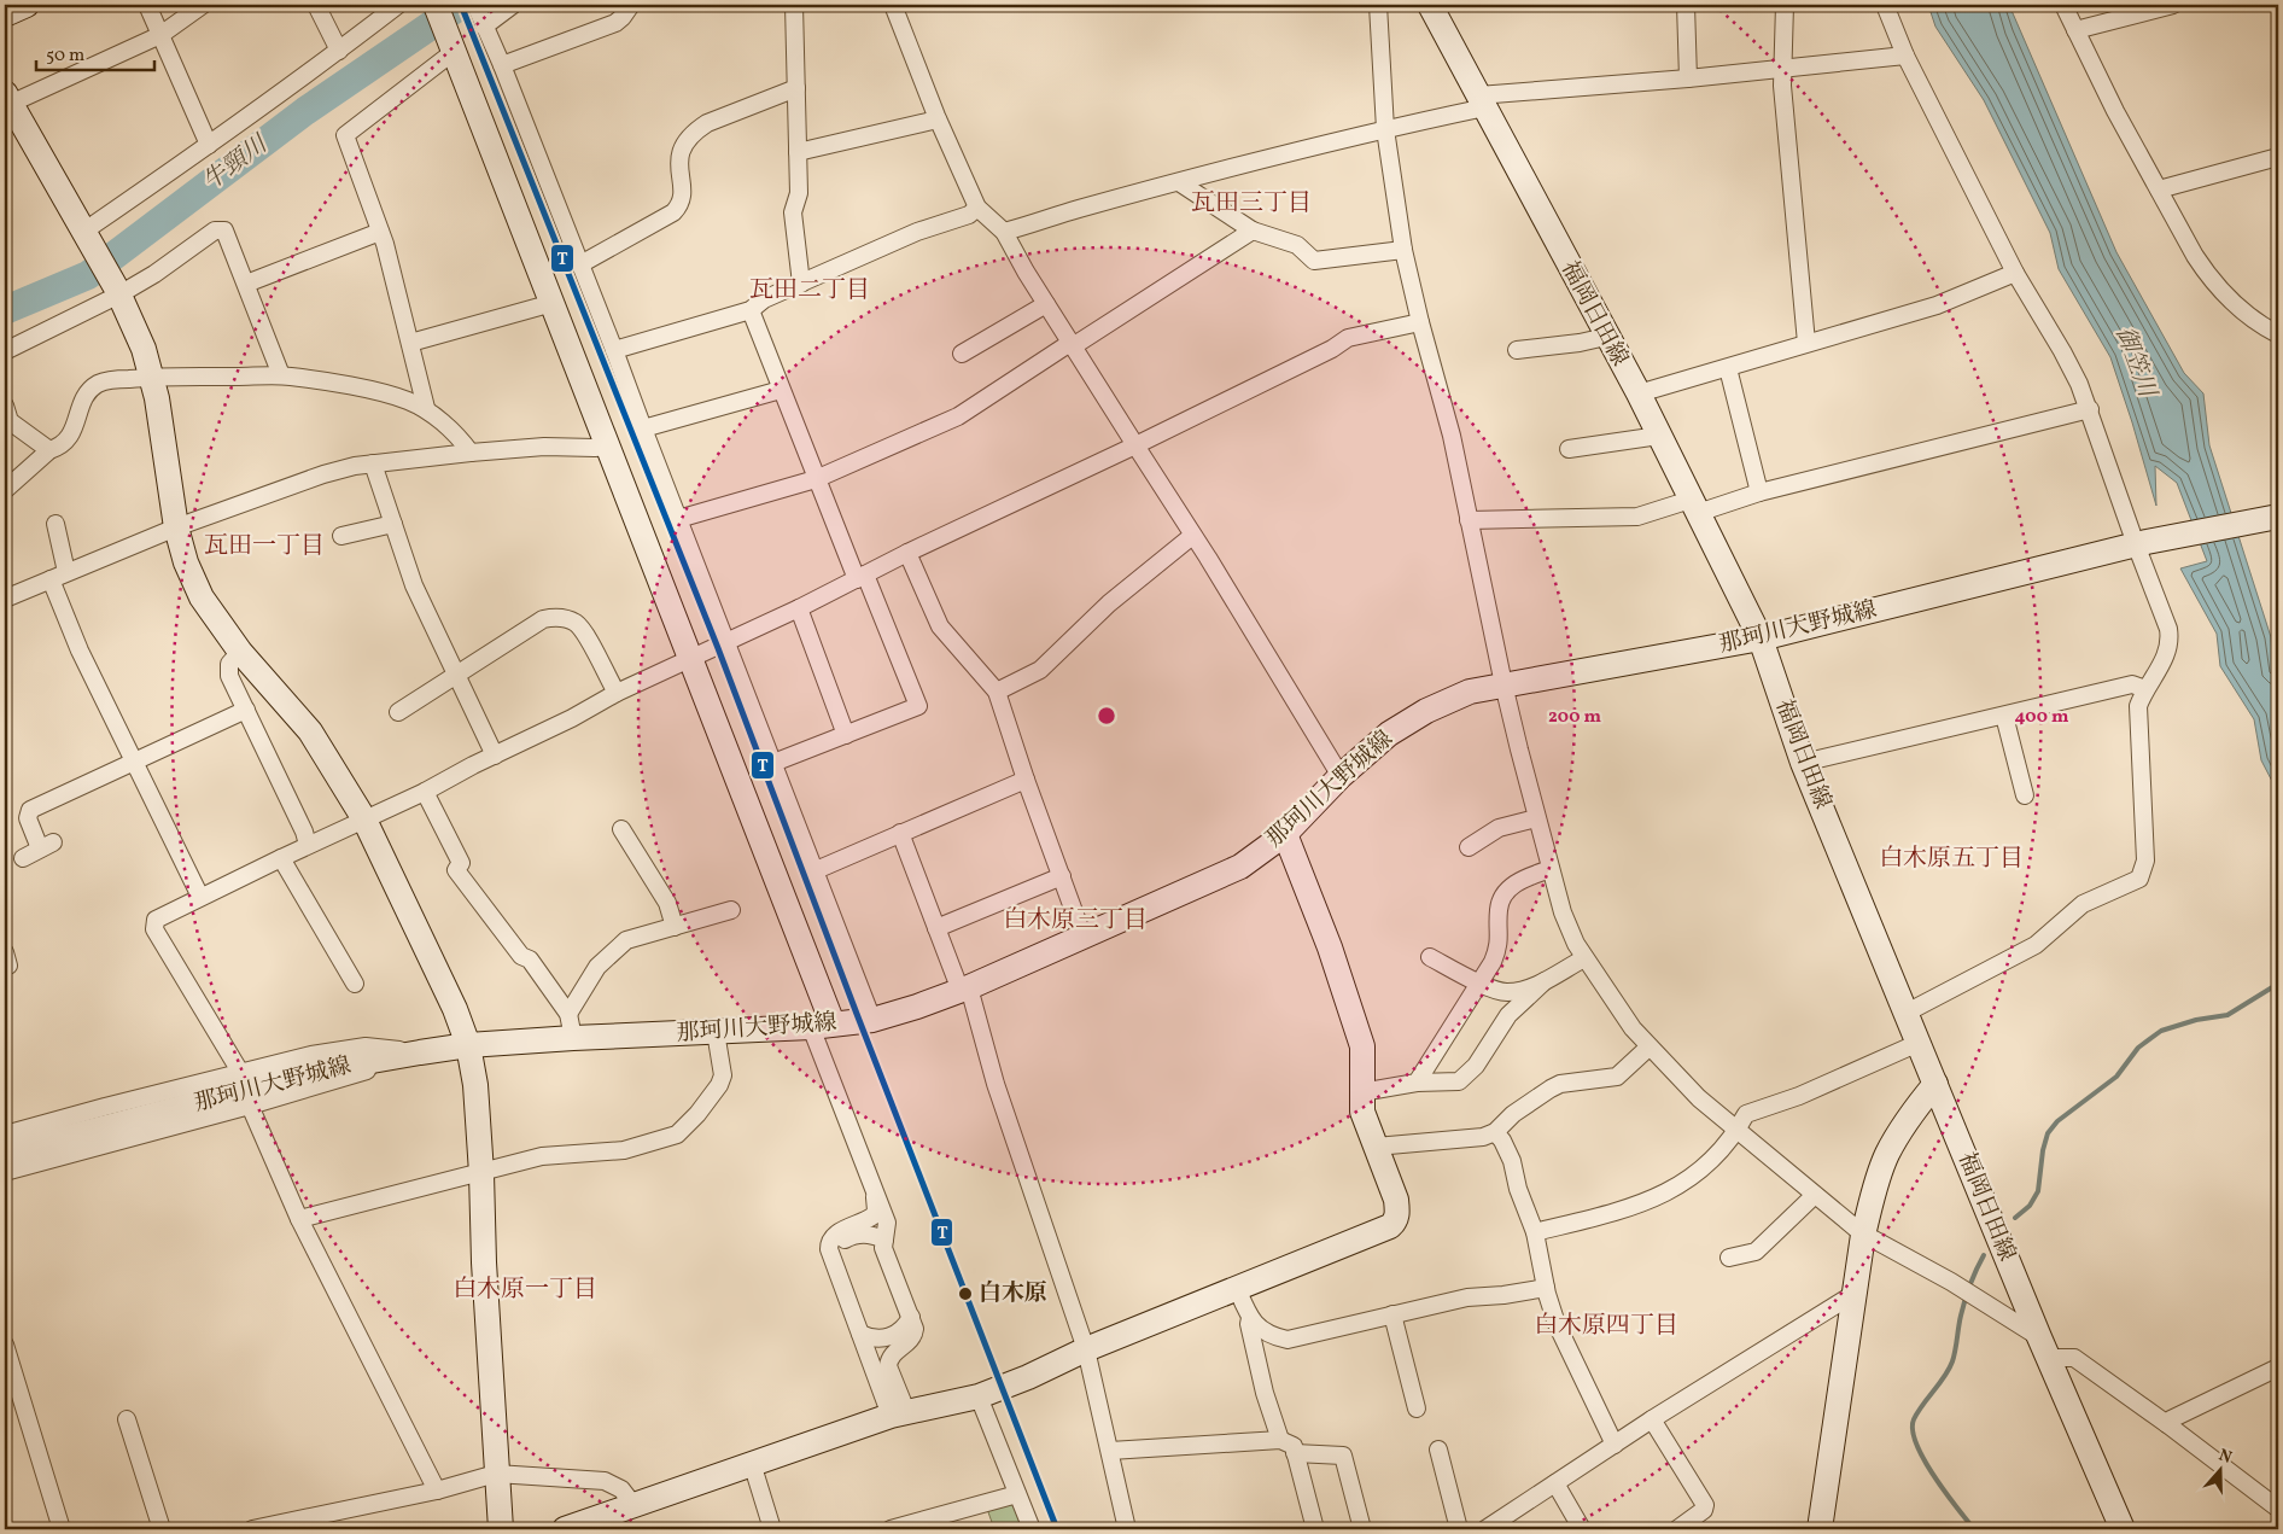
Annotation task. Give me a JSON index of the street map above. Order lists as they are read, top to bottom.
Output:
{
  "streets": {
    "street": ["福岡日田線", "那珂川大野城線"]
  },
  "crossings": [
    ["福岡日田線", "那珂川大野城線"]
  ],
  "districts": [
    "瓦田三丁目",
    "瓦田二丁目",
    "瓦田一丁目",
    "白木原五丁目",
    "白木原三丁目",
    "白木原一丁目",
    "白木原四丁目"
  ],
  "water": ["牛頸川", "御笠川"],
  "places": ["白木原"],
  "lines": ["transit line T"],
  "scale_bar": "50 m",
  "north": "top",
  "rings": ["200 m", "400 m"]
}
